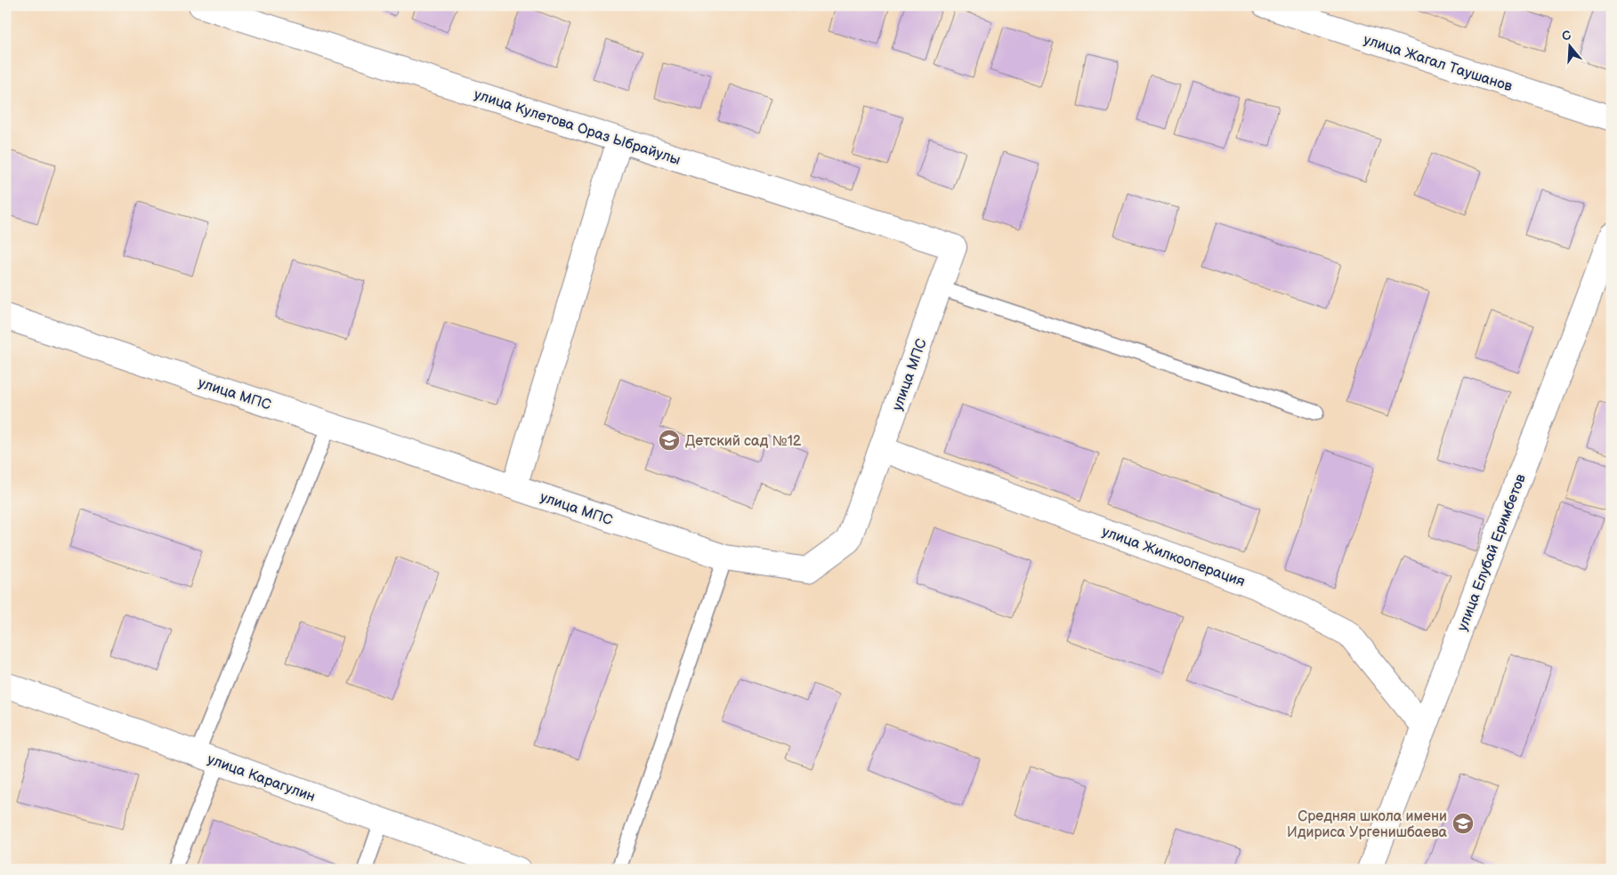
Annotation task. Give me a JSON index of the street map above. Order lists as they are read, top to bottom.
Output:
{
  "streets": {
    "street": [
      "улица Жагал Таушанов",
      "улица Кулетова Ораз Ыбрайулы",
      "улица МПС",
      "улица Елубай Еримбетов",
      "улица Жилкооперация",
      "улица Карагулин"
    ]
  },
  "crossings": [
    ["улица Кулетова Ораз Ыбрайулы", "улица МПС"],
    ["улица МПС", "улица Жилкооперация"],
    ["улица Елубай Еримбетов", "улица Жилкооперация"]
  ],
  "places": {
    "school or university": ["Детский сад №12", "Средняя школа имени Идириса Ургенишбаева"]
  },
  "north": "top"
}
